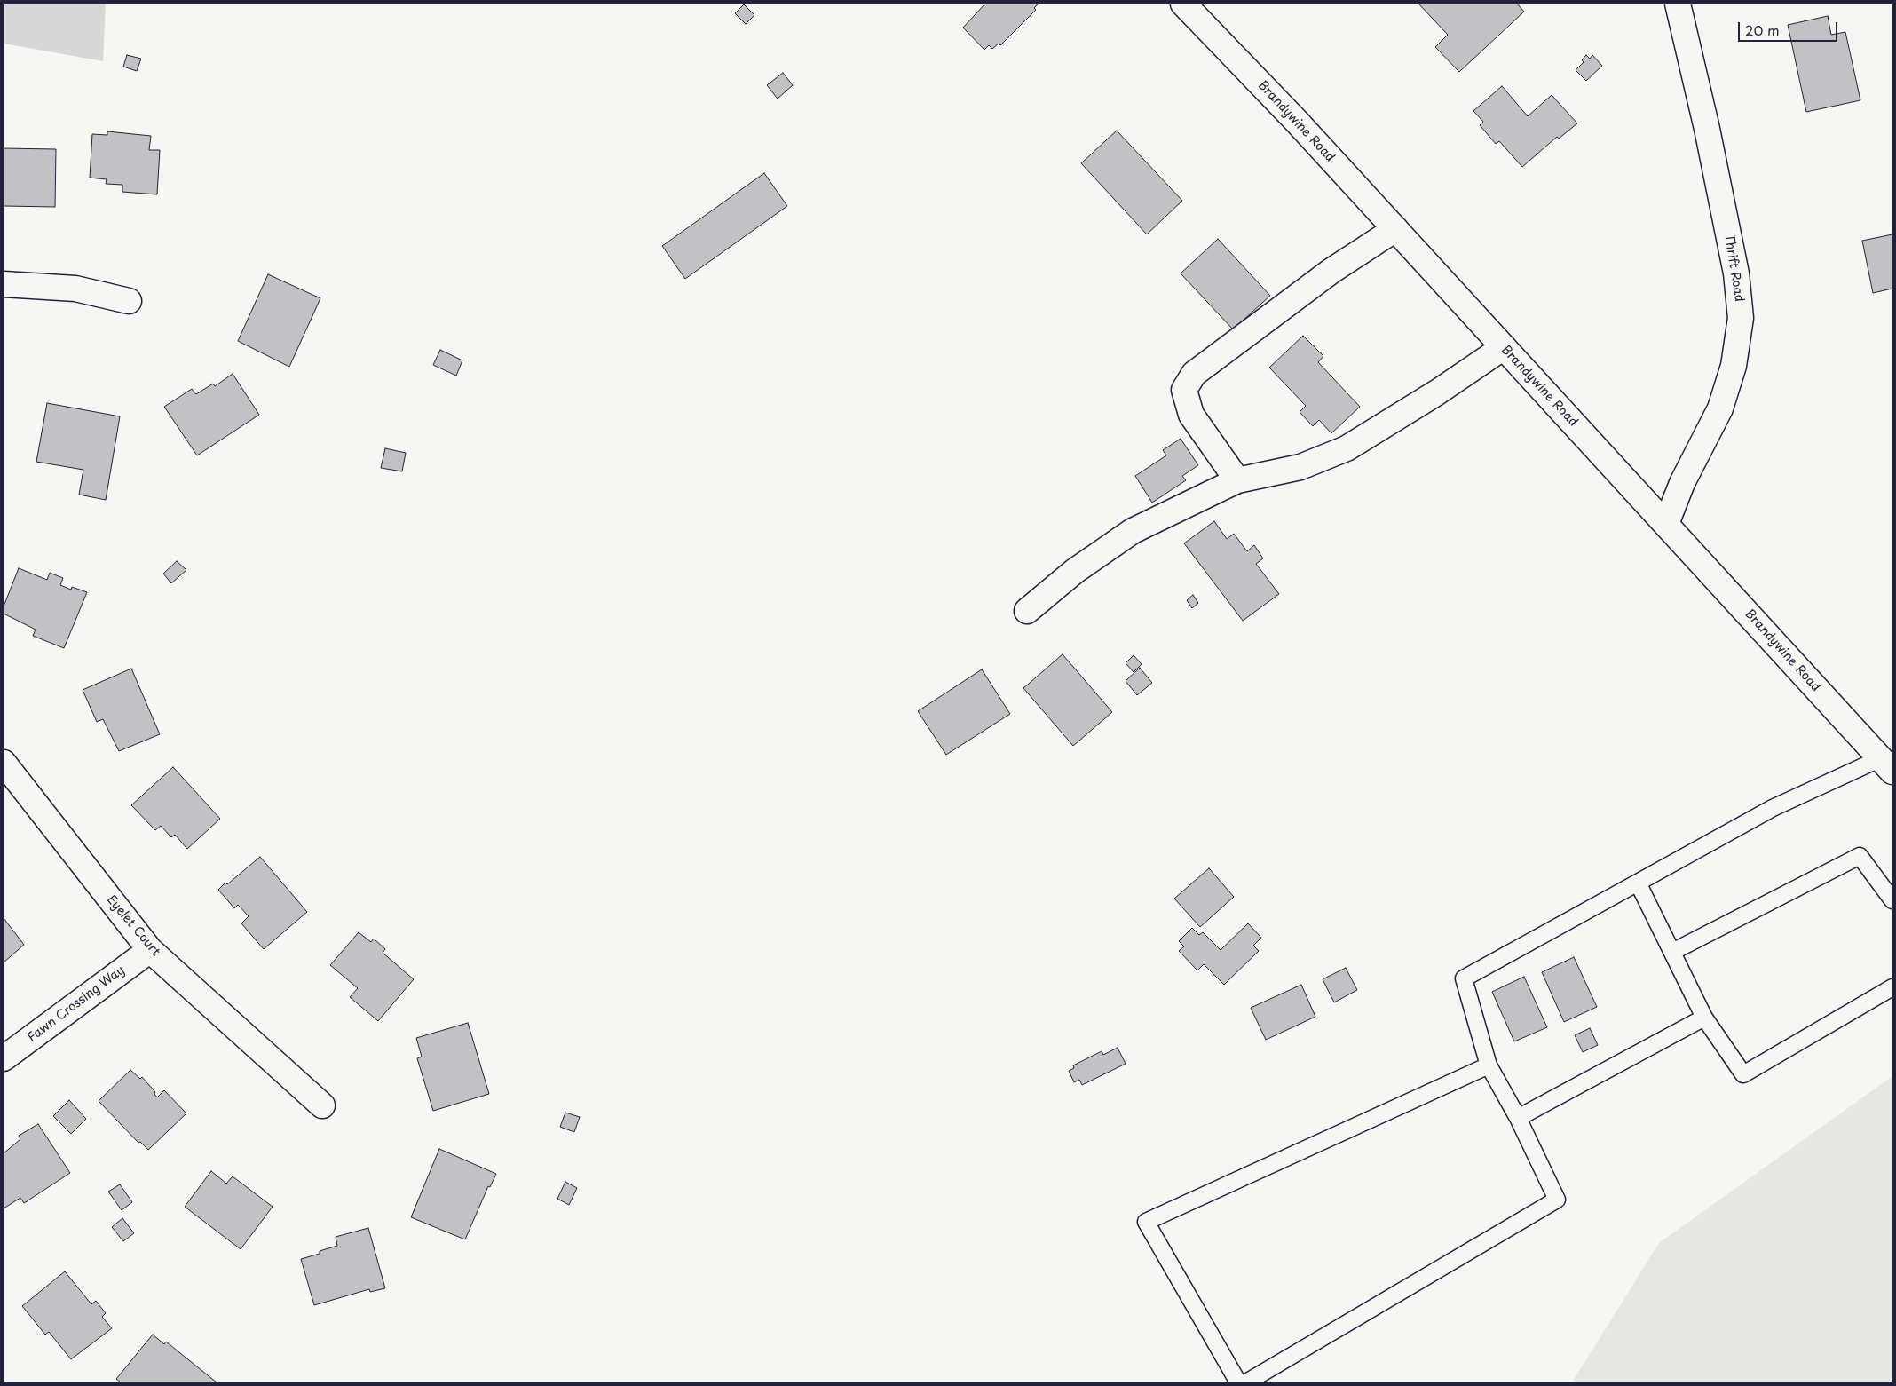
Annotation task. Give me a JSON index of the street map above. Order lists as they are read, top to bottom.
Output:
{
  "streets": {
    "street": [
      "Brandywine Road",
      "Thrift Road",
      "Eyelet Court",
      "Fawn Crossing Way"
    ]
  },
  "crossings": [
    ["Brandywine Road", "Thrift Road"],
    ["Eyelet Court", "Fawn Crossing Way"]
  ],
  "scale_bar": "20 m"
}
